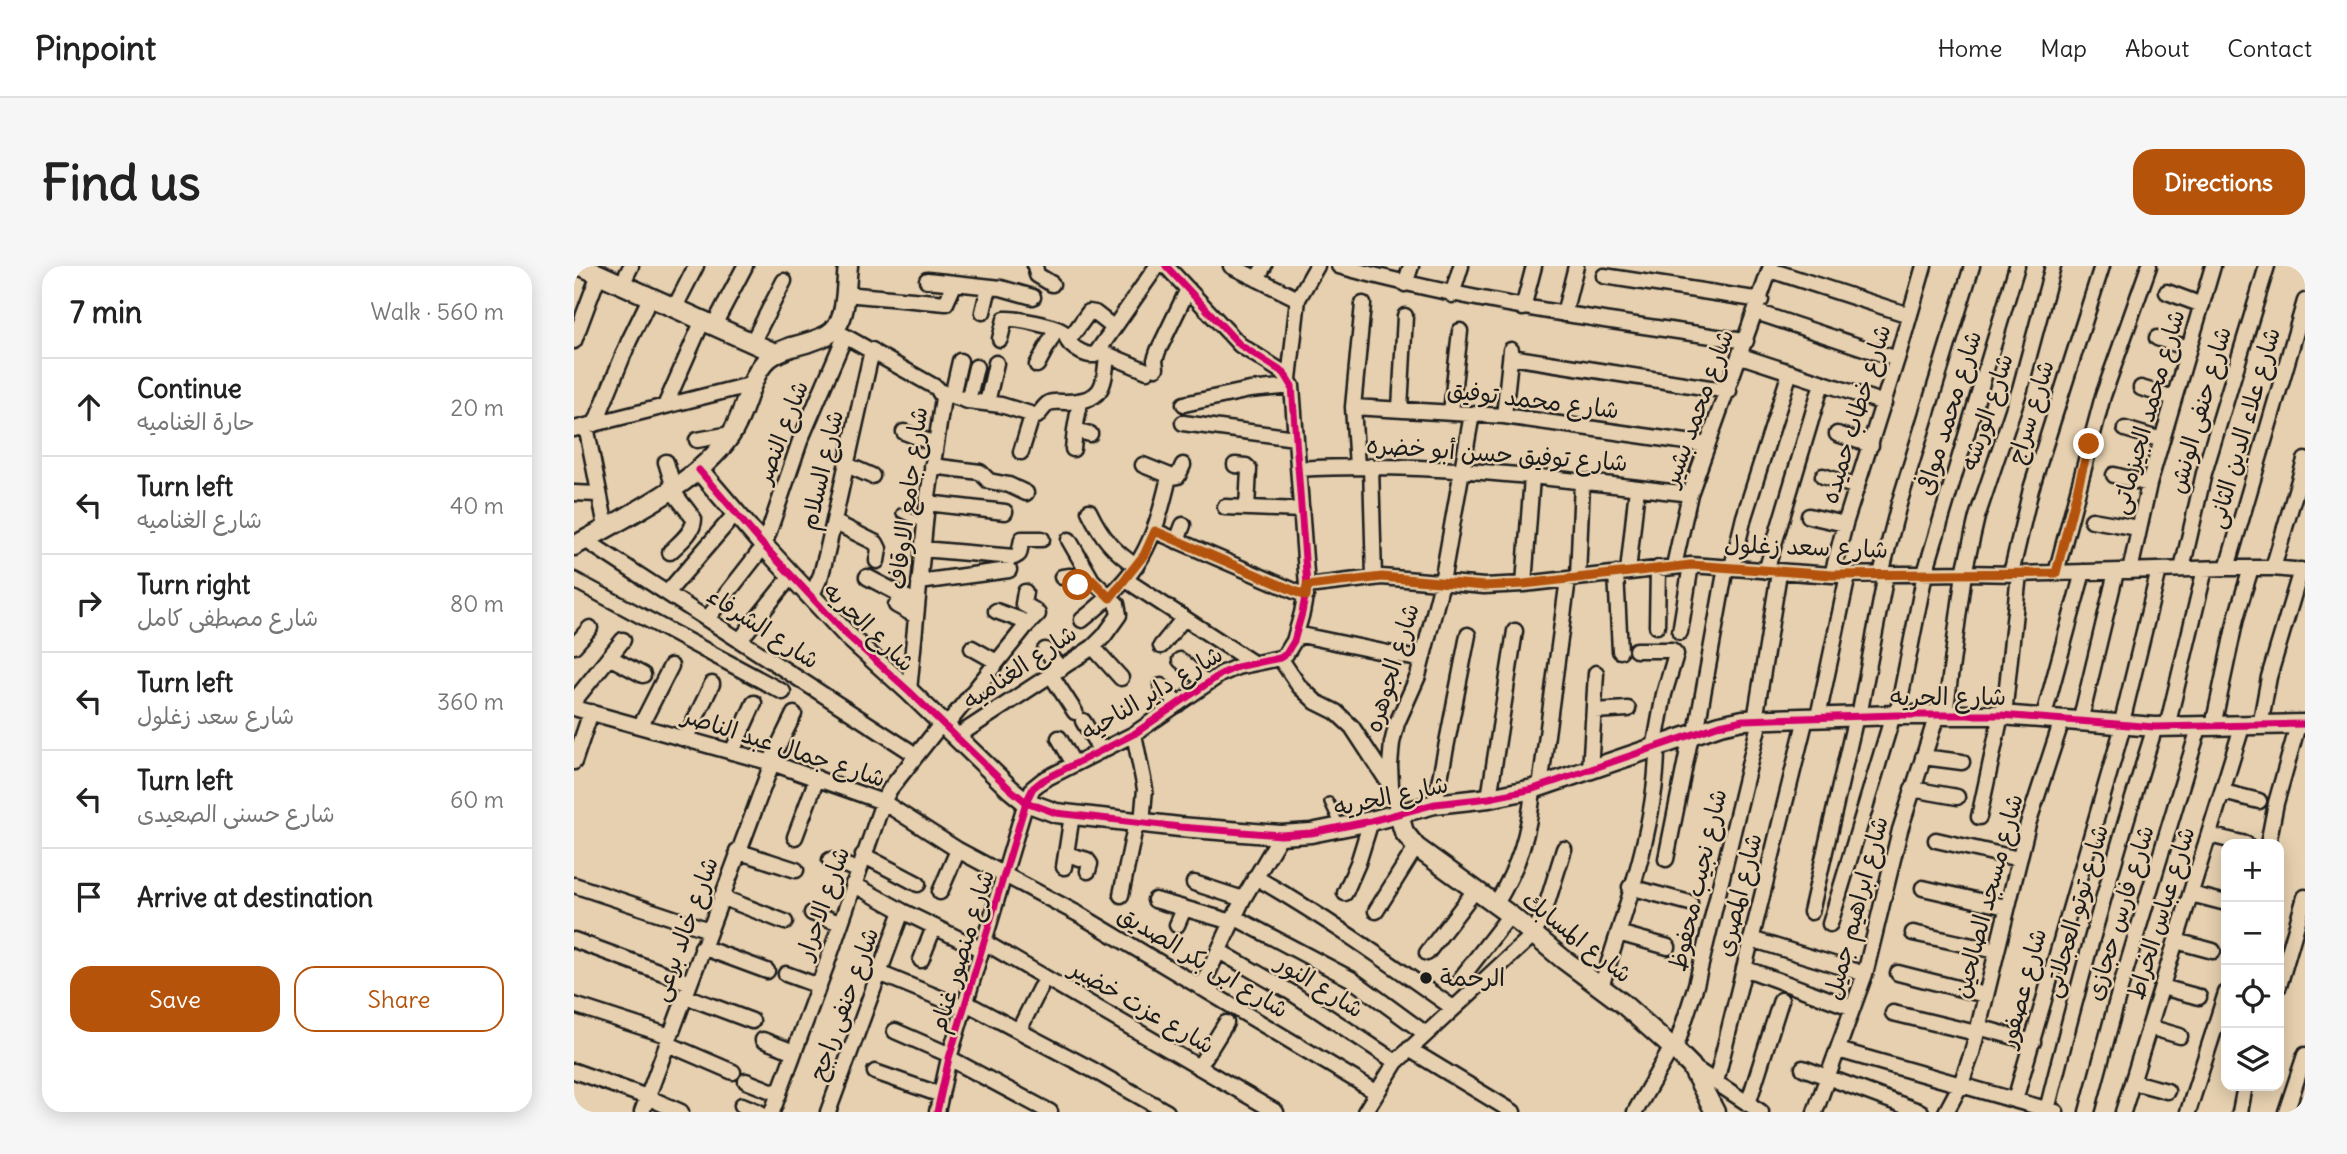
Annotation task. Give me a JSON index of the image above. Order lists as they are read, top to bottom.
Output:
{
  "streets": {
    "street": [
      "شارع محمد توفيق",
      "شارع محمد بشير",
      "شارع حنفى الونش",
      "شارع الورشه",
      "شارع سراج",
      "شارع محمد الجيزماتى",
      "شارع محمد موافى",
      "شارع خطاب حميده",
      "شارع علاء الدين الثانى",
      "شارع النصر",
      "شارع توفيق حسن أبو خضره",
      "شارع السلام",
      "شارع جامع الاوقاف",
      "شارع سعد زغلول",
      "شارع الحريه",
      "شارع الشرفاء",
      "شارع الغناميه",
      "شارع الجوهره",
      "شارع داير الناحيه",
      "شارع جمال عبد الناصر",
      "شارع نجيب محفوظ",
      "شارع المصرى",
      "شارع مسجد الصالحين",
      "شارع الاحرار",
      "شارع ابراهيم جميل",
      "شارع توتو العجلاتى",
      "شارع فارس حجازى",
      "شارع عباس الخراط",
      "شارع خالد برعى",
      "شارع المسابك",
      "شارع منصور غنام",
      "شارع ابى بكر الصديق",
      "شارع النور",
      "شارع عصفور",
      "شارع حنفى راجح",
      "شارع عزت خضير"
    ]
  },
  "crossings": [
    ["شارع محمد توفيق", "شارع محمد بشير"],
    ["شارع محمد توفيق", "شارع الجوهره"],
    ["شارع محمد بشير", "شارع توفيق حسن أبو خضره"],
    ["شارع محمد بشير", "شارع سعد زغلول"],
    ["شارع حنفى الونش", "شارع سعد زغلول"],
    ["شارع الورشه", "شارع سعد زغلول"],
    ["شارع الورشه", "شارع الحريه"],
    ["شارع الورشه", "شارع ابراهيم جميل"],
    ["شارع سراج", "شارع سعد زغلول"],
    ["شارع سراج", "شارع الحريه"],
    ["شارع محمد الجيزماتى", "شارع سعد زغلول"],
    ["شارع محمد الجيزماتى", "شارع الحريه"],
    ["شارع محمد الجيزماتى", "شارع مسجد الصالحين"],
    ["شارع محمد موافى", "شارع سعد زغلول"],
    ["شارع محمد موافى", "شارع الحريه"],
    ["شارع خطاب حميده", "شارع سعد زغلول"],
    ["شارع علاء الدين الثانى", "شارع سعد زغلول"],
    ["شارع النصر", "شارع جامع الاوقاف"],
    ["شارع النصر", "شارع الحريه"],
    ["شارع النصر", "شارع الشرفاء"],
    ["شارع توفيق حسن أبو خضره", "شارع الجوهره"],
    ["شارع السلام", "شارع جامع الاوقاف"],
    ["شارع السلام", "شارع الحريه"],
    ["شارع جامع الاوقاف", "شارع الحريه"],
    ["شارع سعد زغلول", "شارع الجوهره"],
    ["شارع سعد زغلول", "شارع نجيب محفوظ"],
    ["شارع سعد زغلول", "شارع المصرى"],
    ["شارع سعد زغلول", "شارع توتو العجلاتى"],
    ["شارع سعد زغلول", "شارع فارس حجازى"],
    ["شارع سعد زغلول", "شارع عباس الخراط"],
    ["شارع سعد زغلول", "شارع عصفور"],
    ["شارع الحريه", "شارع الغناميه"],
    ["شارع الحريه", "شارع الجوهره"],
    ["شارع الحريه", "شارع داير الناحيه"],
    ["شارع الحريه", "شارع نجيب محفوظ"],
    ["شارع الحريه", "شارع المصرى"],
    ["شارع الحريه", "شارع مسجد الصالحين"],
    ["شارع الحريه", "شارع الاحرار"],
    ["شارع الحريه", "شارع ابراهيم جميل"],
    ["شارع الحريه", "شارع توتو العجلاتى"],
    ["شارع الحريه", "شارع فارس حجازى"],
    ["شارع الحريه", "شارع عباس الخراط"],
    ["شارع الحريه", "شارع المسابك"],
    ["شارع الحريه", "شارع منصور غنام"],
    ["شارع الحريه", "شارع عصفور"],
    ["شارع الشرفاء", "شارع الاحرار"],
    ["شارع الغناميه", "شارع الاحرار"],
    ["شارع الجوهره", "شارع المسابك"],
    ["شارع داير الناحيه", "شارع منصور غنام"],
    ["شارع جمال عبد الناصر", "شارع الاحرار"],
    ["شارع جمال عبد الناصر", "شارع خالد برعى"],
    ["شارع جمال عبد الناصر", "شارع منصور غنام"],
    ["شارع جمال عبد الناصر", "شارع ابى بكر الصديق"],
    ["شارع نجيب محفوظ", "شارع المسابك"],
    ["شارع الاحرار", "شارع عزت خضير"],
    ["شارع منصور غنام", "شارع ابى بكر الصديق"],
    ["شارع منصور غنام", "شارع عزت خضير"],
    ["شارع حنفى راجح", "شارع عزت خضير"]
  ],
  "places": ["الرحمة"],
  "page": {
    "header": "Pinpoint",
    "nav": [
      "Home",
      "Map",
      "About",
      "Contact"
    ],
    "buttons": [
      "Directions",
      ["Save", "Share"]
    ],
    "title": "Find us",
    "heading": ["7 min", "Walk · 560 m"],
    "list": [
      ["Continue", "حارة الغناميه", "20 m"],
      ["Turn left", "شارع الغناميه", "40 m"],
      ["Turn right", "شارع مصطفى كامل", "80 m"],
      ["Turn left", "شارع سعد زغلول", "360 m"],
      ["Turn left", "شارع حسنى الصعيدى", "60 m"],
      "Arrive at destination"
    ],
    "map_buttons": ["+", "−"]
  }
}
